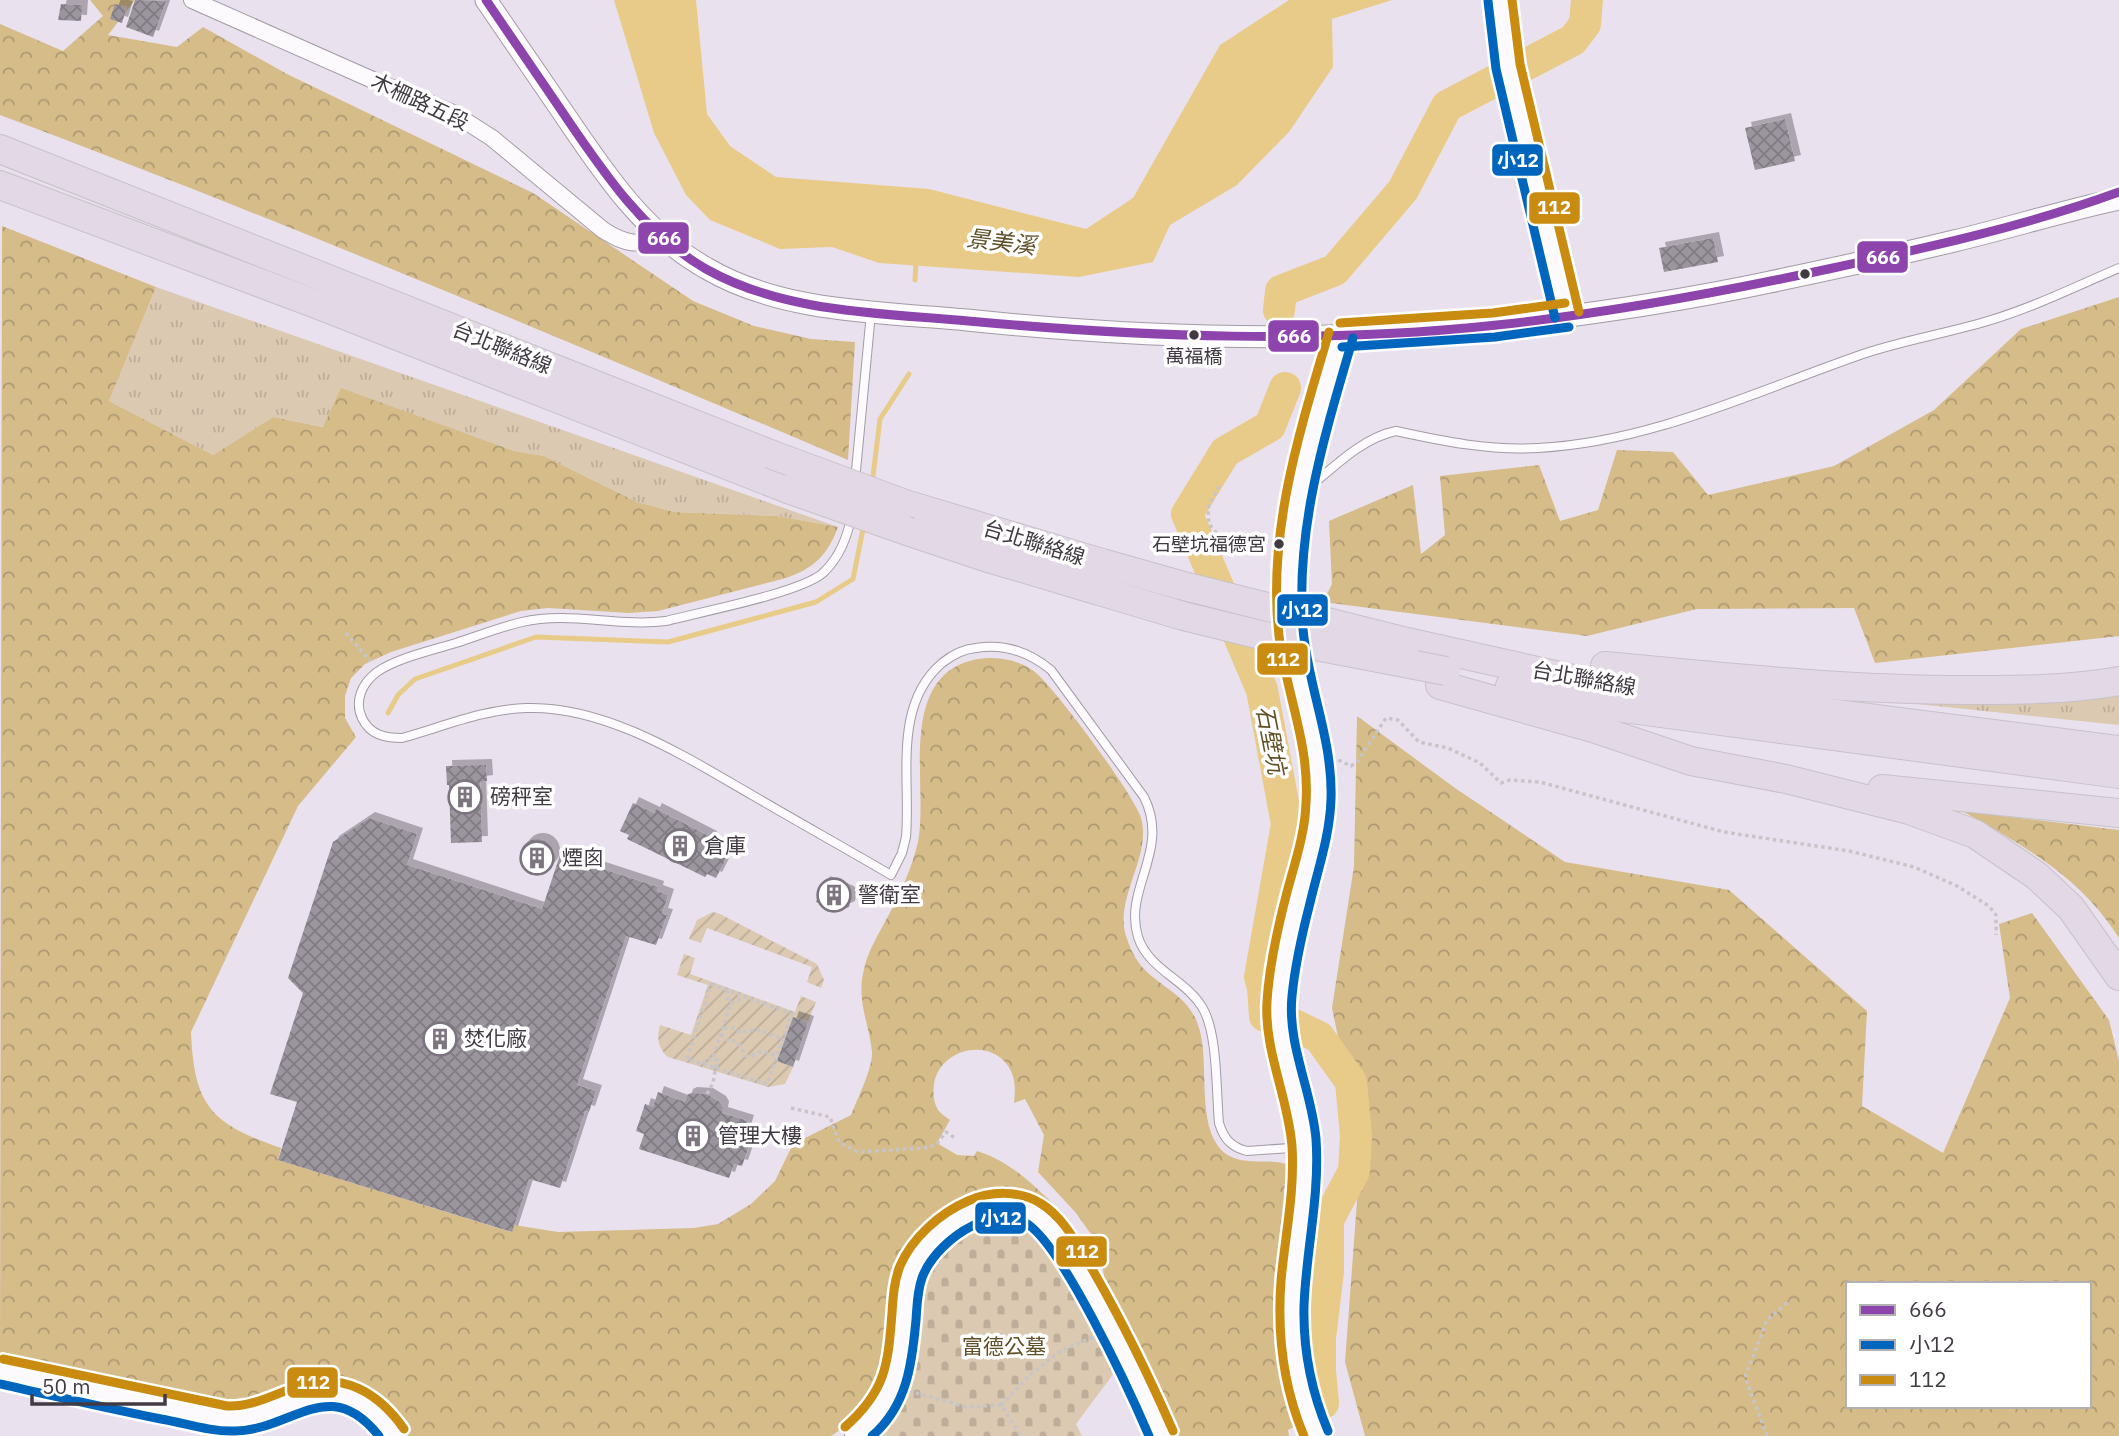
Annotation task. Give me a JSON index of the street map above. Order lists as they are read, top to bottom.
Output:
{
  "streets": {
    "highway": ["台北聯絡線"],
    "street": ["木柵路五段"]
  },
  "water": ["景美溪", "石壁坑"],
  "parks": ["富德公墓"],
  "places": {
    "other": ["萬福橋", "石壁坑福德宮"],
    "building": [
      "磅秤室",
      "倉庫",
      "煙囪",
      "警衛室",
      "焚化廠",
      "管理大樓"
    ]
  },
  "lines": ["transit line 666", "transit line 112", "transit line 小12"],
  "legend": ["666", "小12", "112"],
  "scale_bar": "50 m"
}
